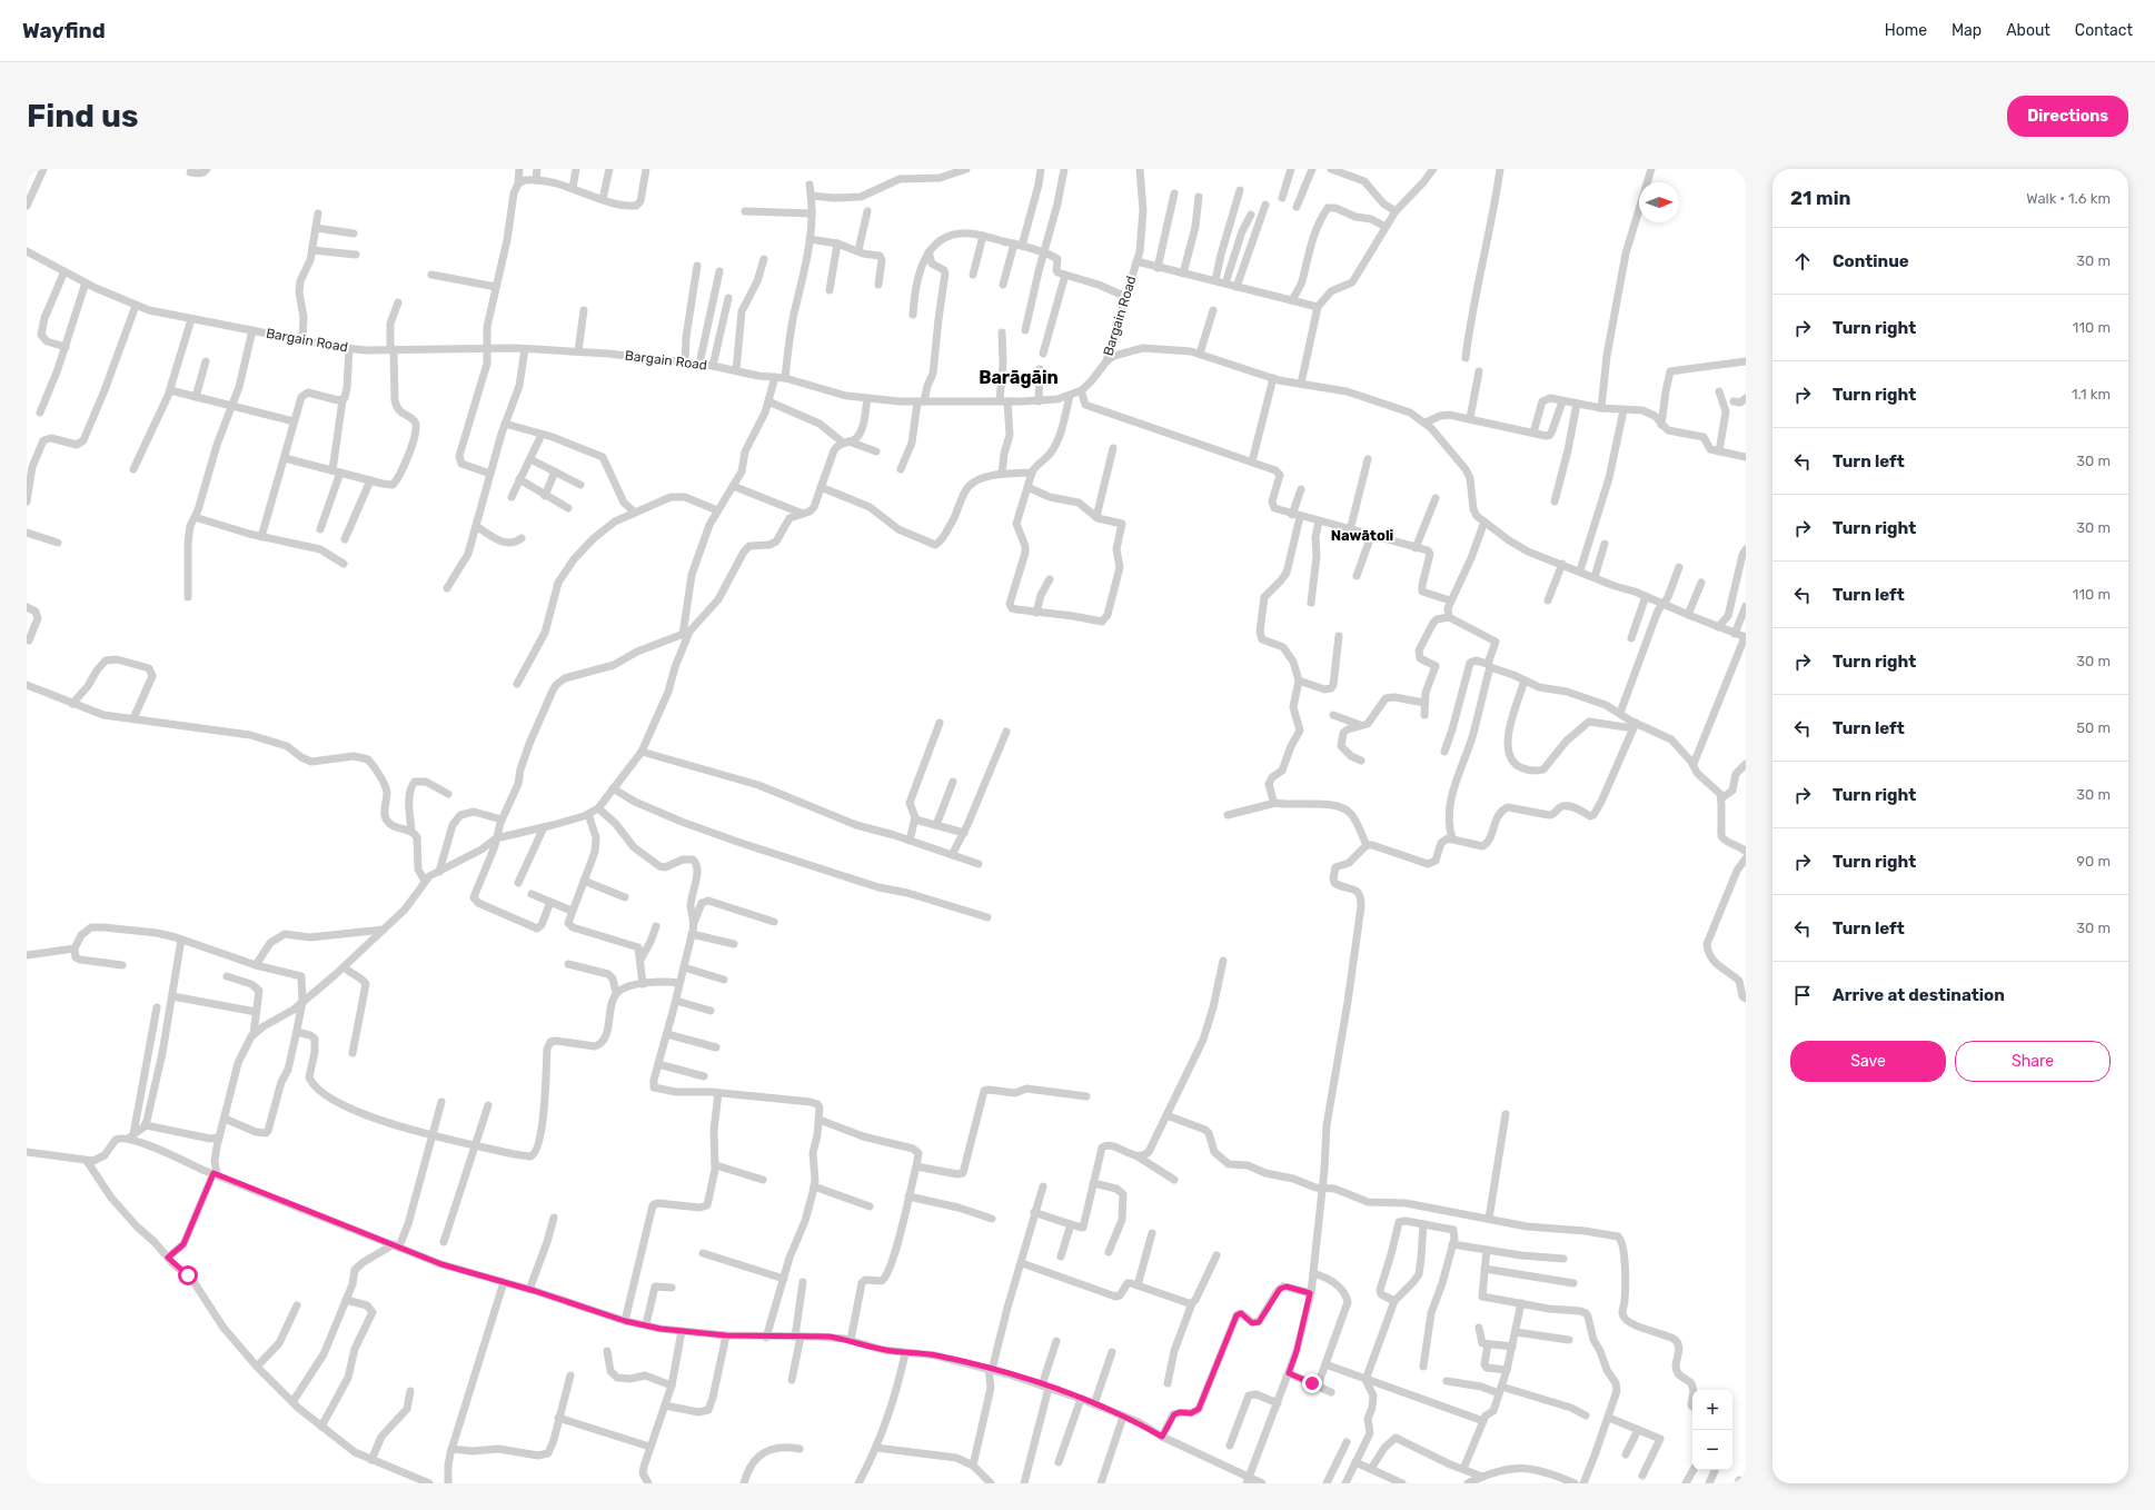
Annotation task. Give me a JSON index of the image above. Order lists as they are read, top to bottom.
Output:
{
  "streets": {
    "street": ["Bargain Road"]
  },
  "districts": ["Barāgāin", "Nawātoli"],
  "north": "right",
  "page": {
    "header": "Wayfind",
    "nav": [
      "Home",
      "Map",
      "About",
      "Contact"
    ],
    "buttons": [
      "Directions",
      ["Save", "Share"]
    ],
    "title": "Find us",
    "heading": ["21 min", "Walk · 1.6 km"],
    "list": [
      ["Continue", "30 m"],
      ["Turn right", "110 m"],
      ["Turn right", "1.1 km"],
      ["Turn left", "30 m"],
      ["Turn right", "30 m"],
      ["Turn left", "110 m"],
      ["Turn right", "30 m"],
      ["Turn left", "50 m"],
      ["Turn right", "30 m"],
      ["Turn right", "90 m"],
      ["Turn left", "30 m"],
      "Arrive at destination"
    ],
    "map_buttons": ["+", "−"]
  }
}
